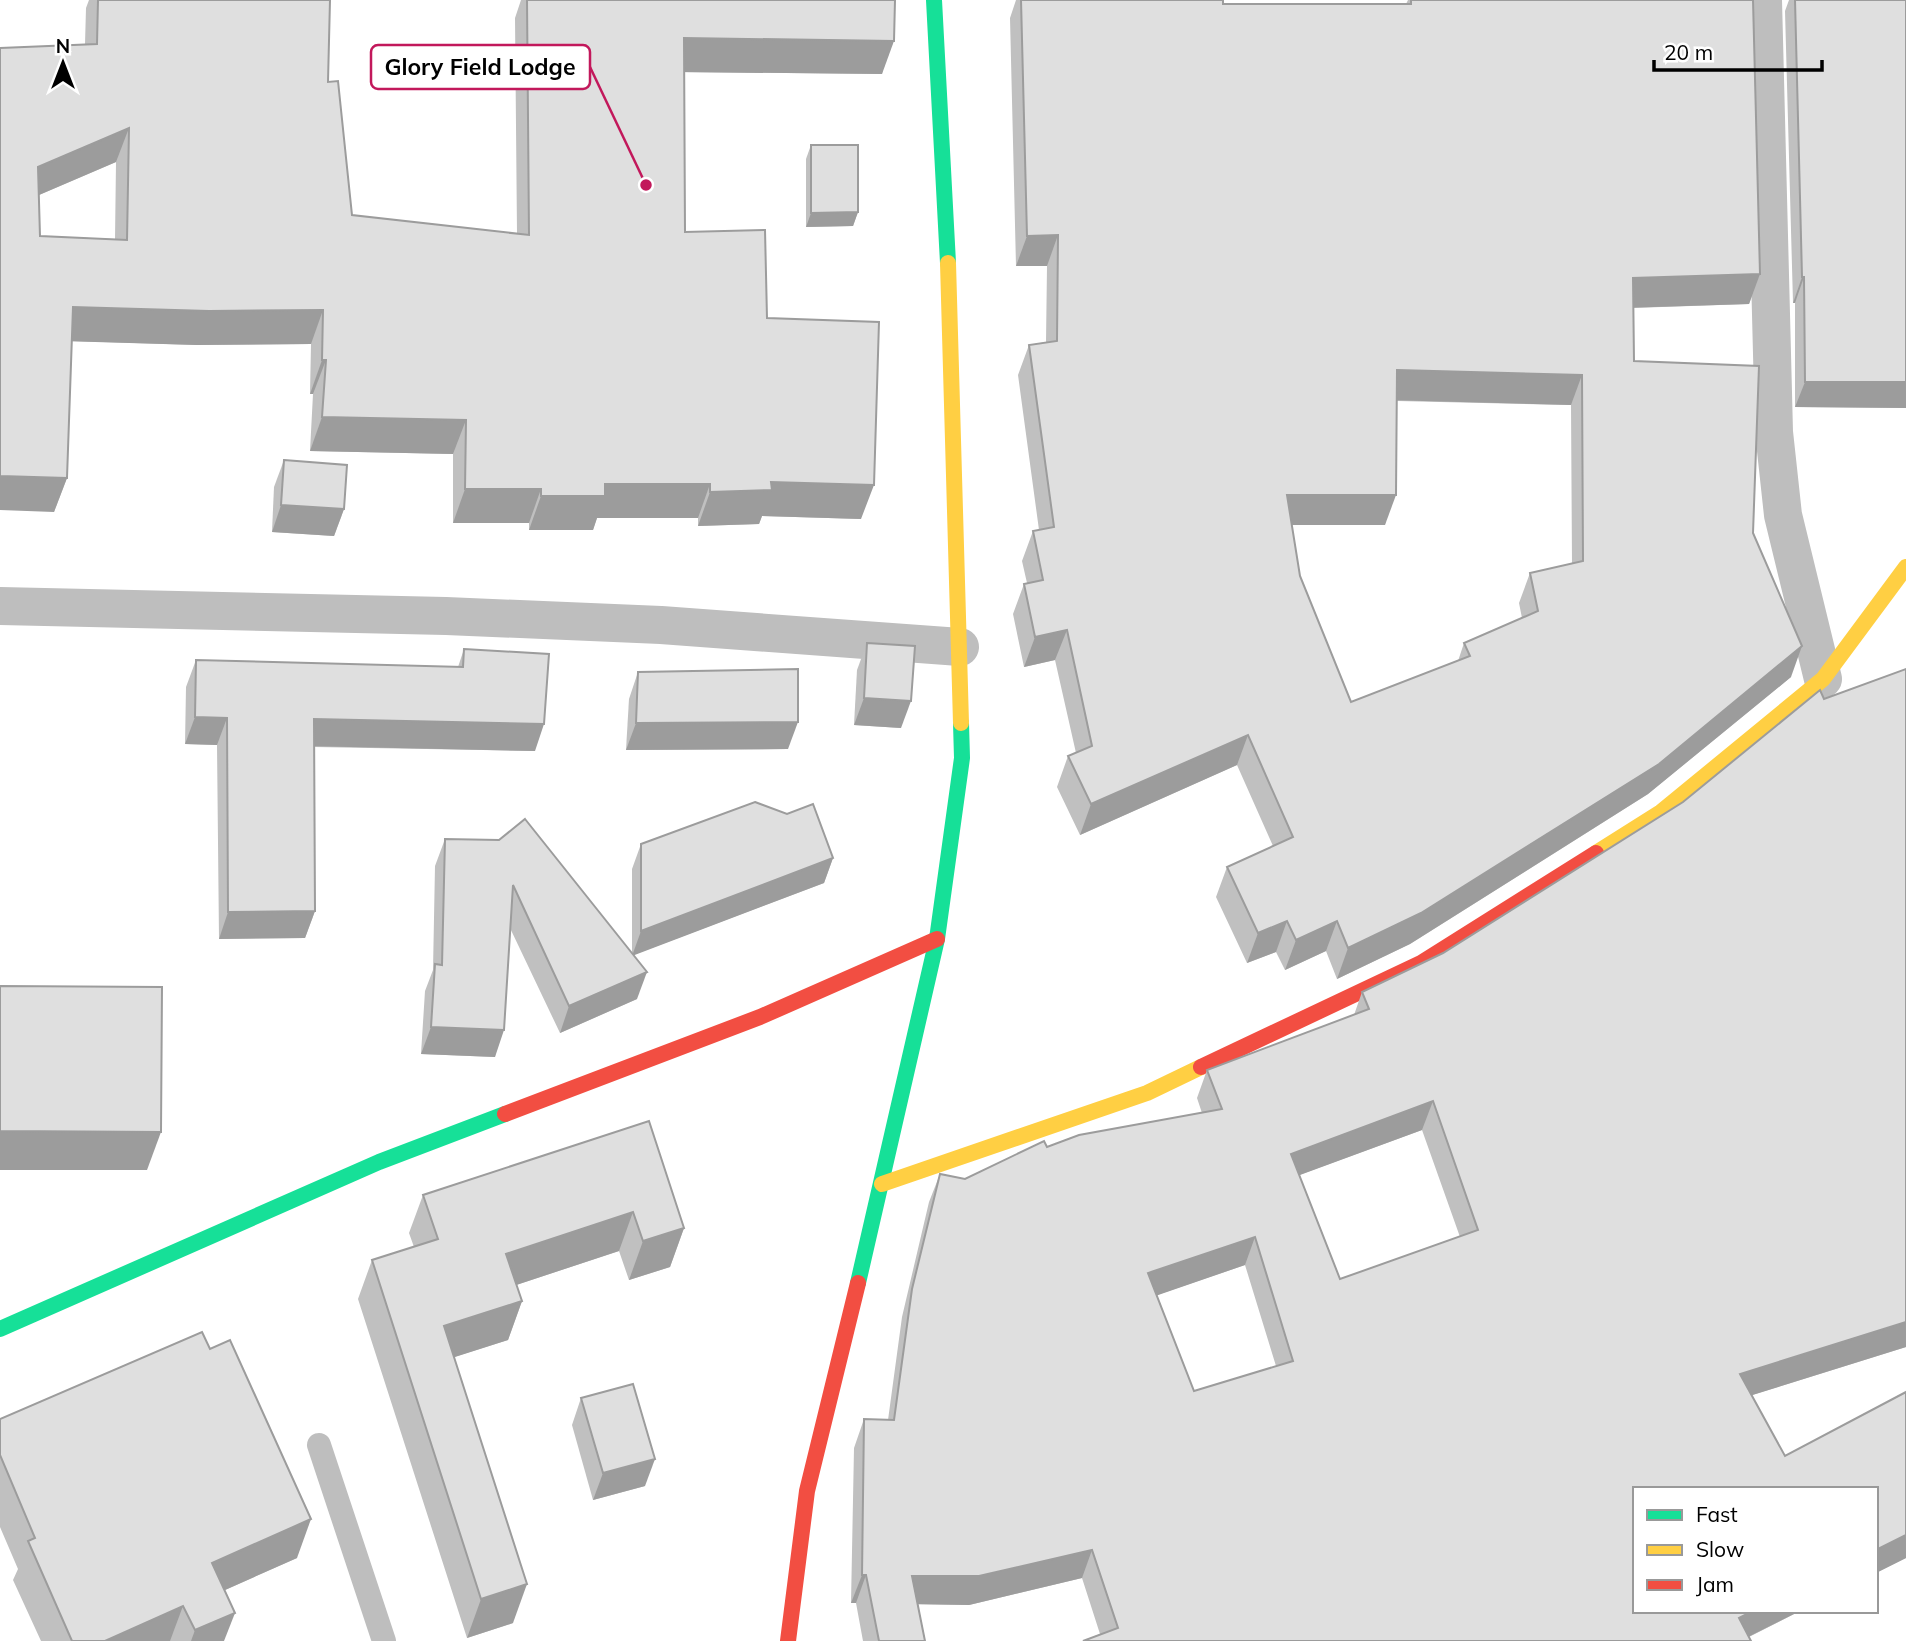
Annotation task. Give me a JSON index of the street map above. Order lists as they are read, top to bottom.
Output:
{
  "places": ["Glory Field Lodge"],
  "legend": ["Fast", "Slow", "Jam"],
  "scale_bar": "20 m",
  "north": "top"
}
